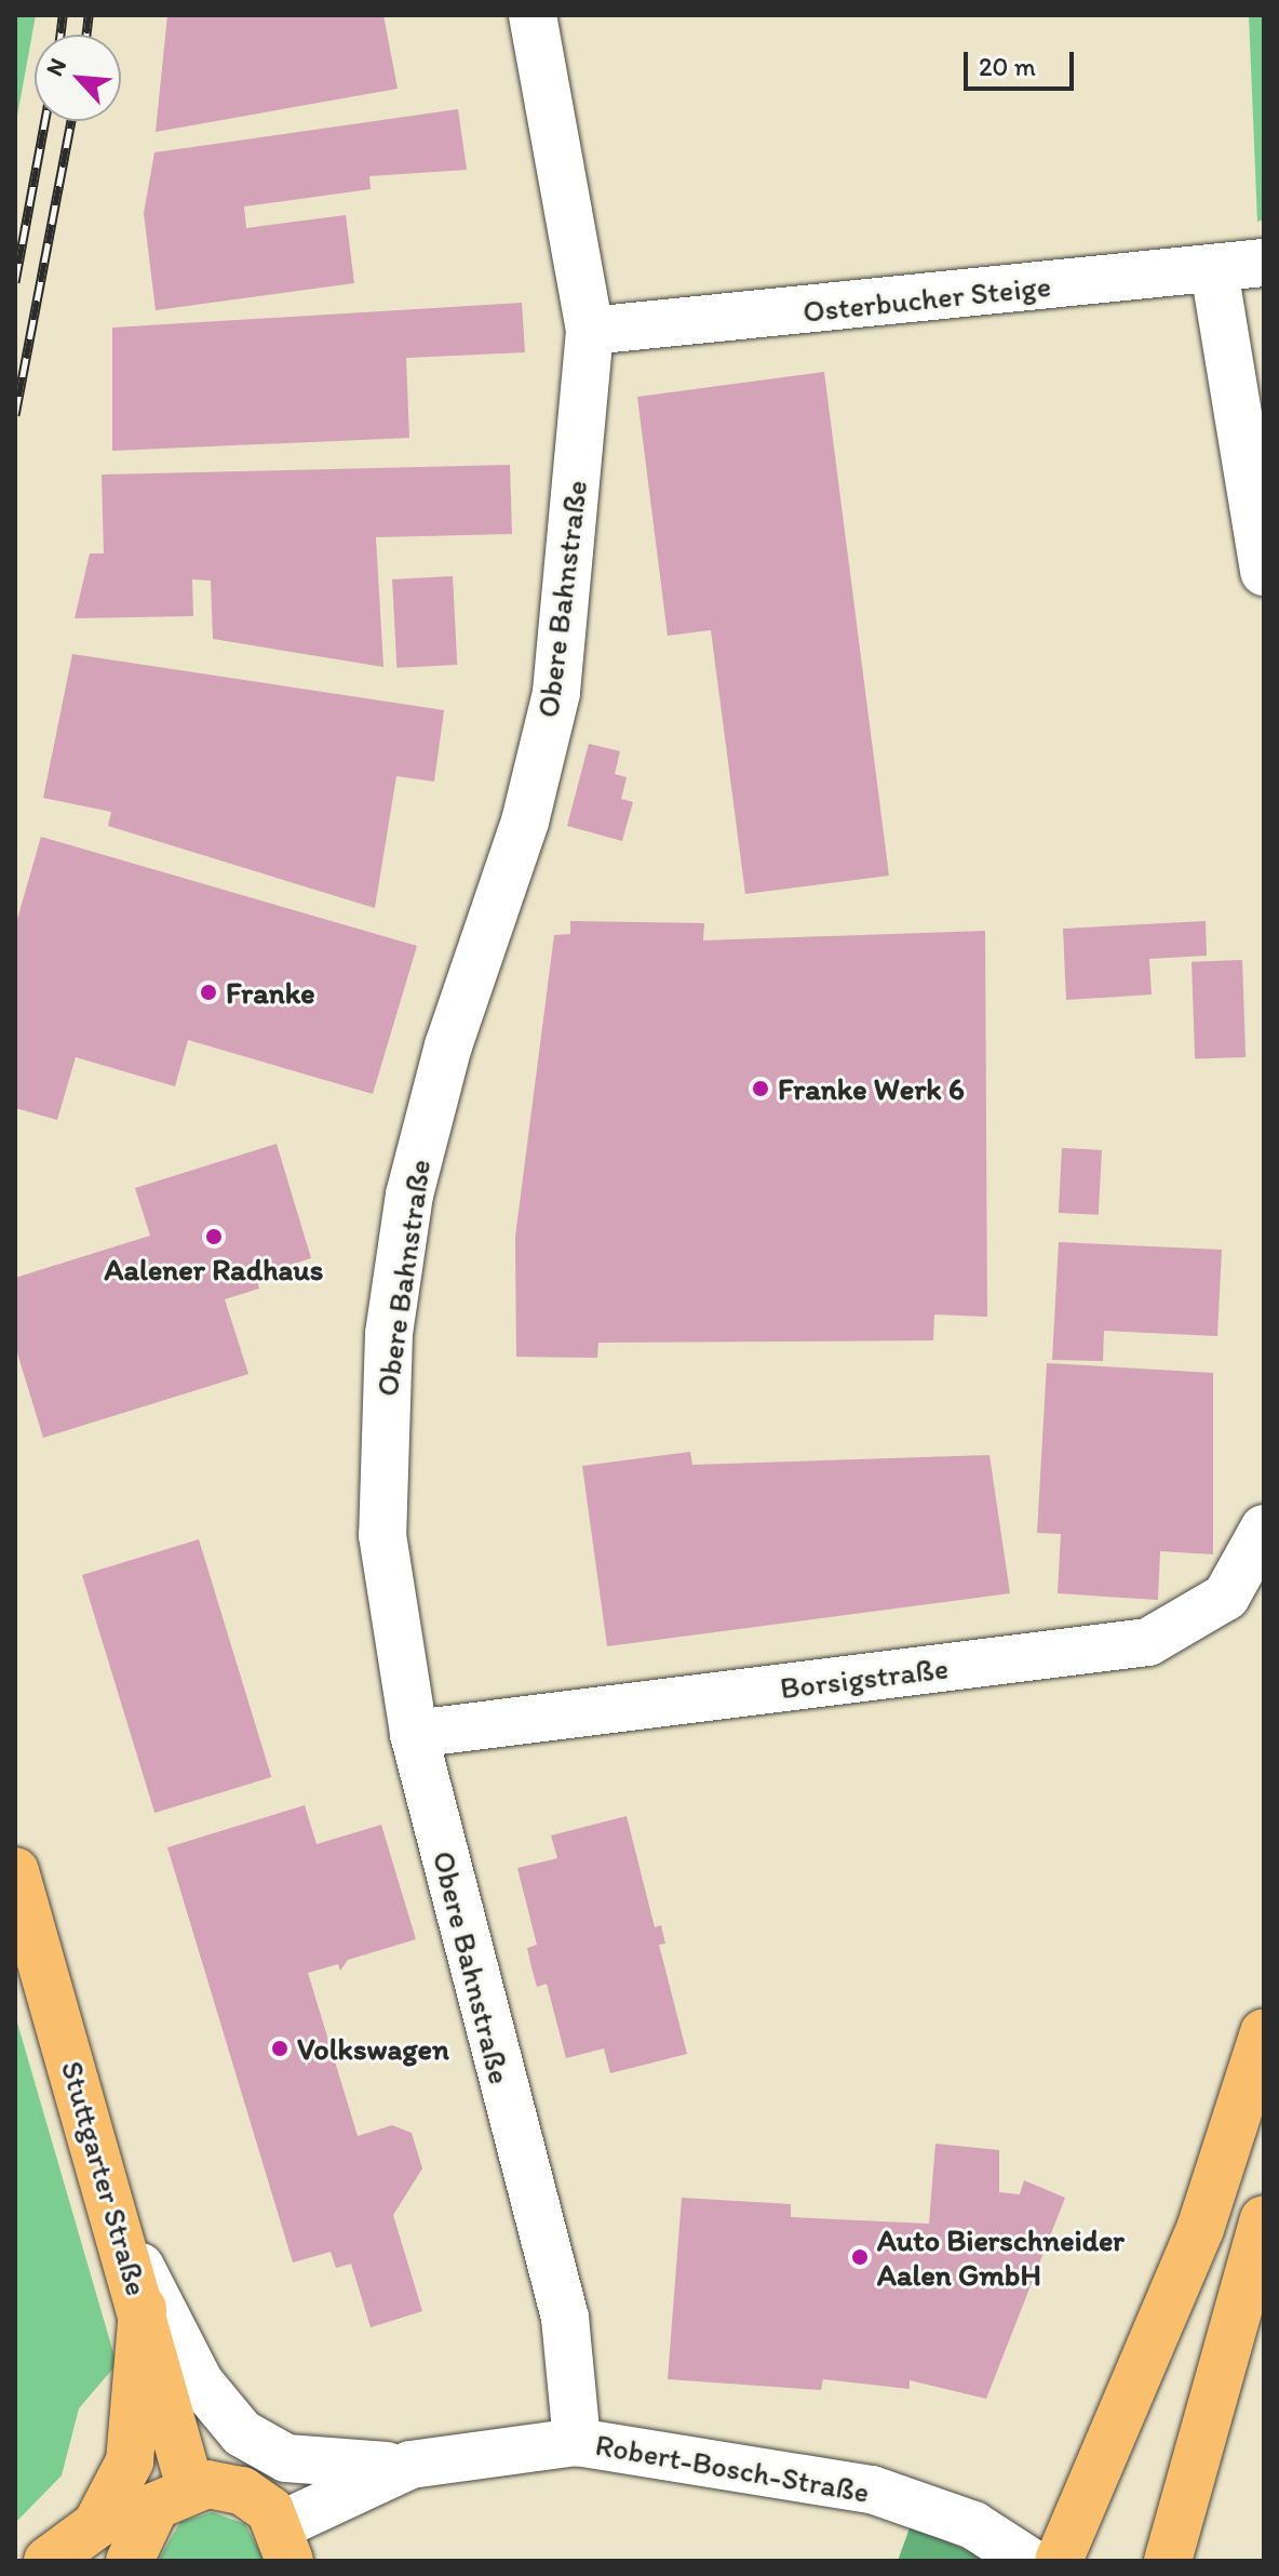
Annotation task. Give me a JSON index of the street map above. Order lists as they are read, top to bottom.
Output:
{
  "streets": {
    "main road": ["Stuttgarter Straße"],
    "street": [
      "Osterbucher Steige",
      "Obere Bahnstraße",
      "Borsigstraße",
      "Robert-Bosch-Straße"
    ]
  },
  "crossings": [
    ["Osterbucher Steige", "Obere Bahnstraße"],
    ["Obere Bahnstraße", "Borsigstraße"],
    ["Obere Bahnstraße", "Robert-Bosch-Straße"]
  ],
  "places": [
    "Franke",
    "Franke Werk 6",
    "Aalener Radhaus",
    "Volkswagen",
    "Auto Bierschneider Aalen GmbH"
  ],
  "scale_bar": "20 m",
  "north": "top left"
}
